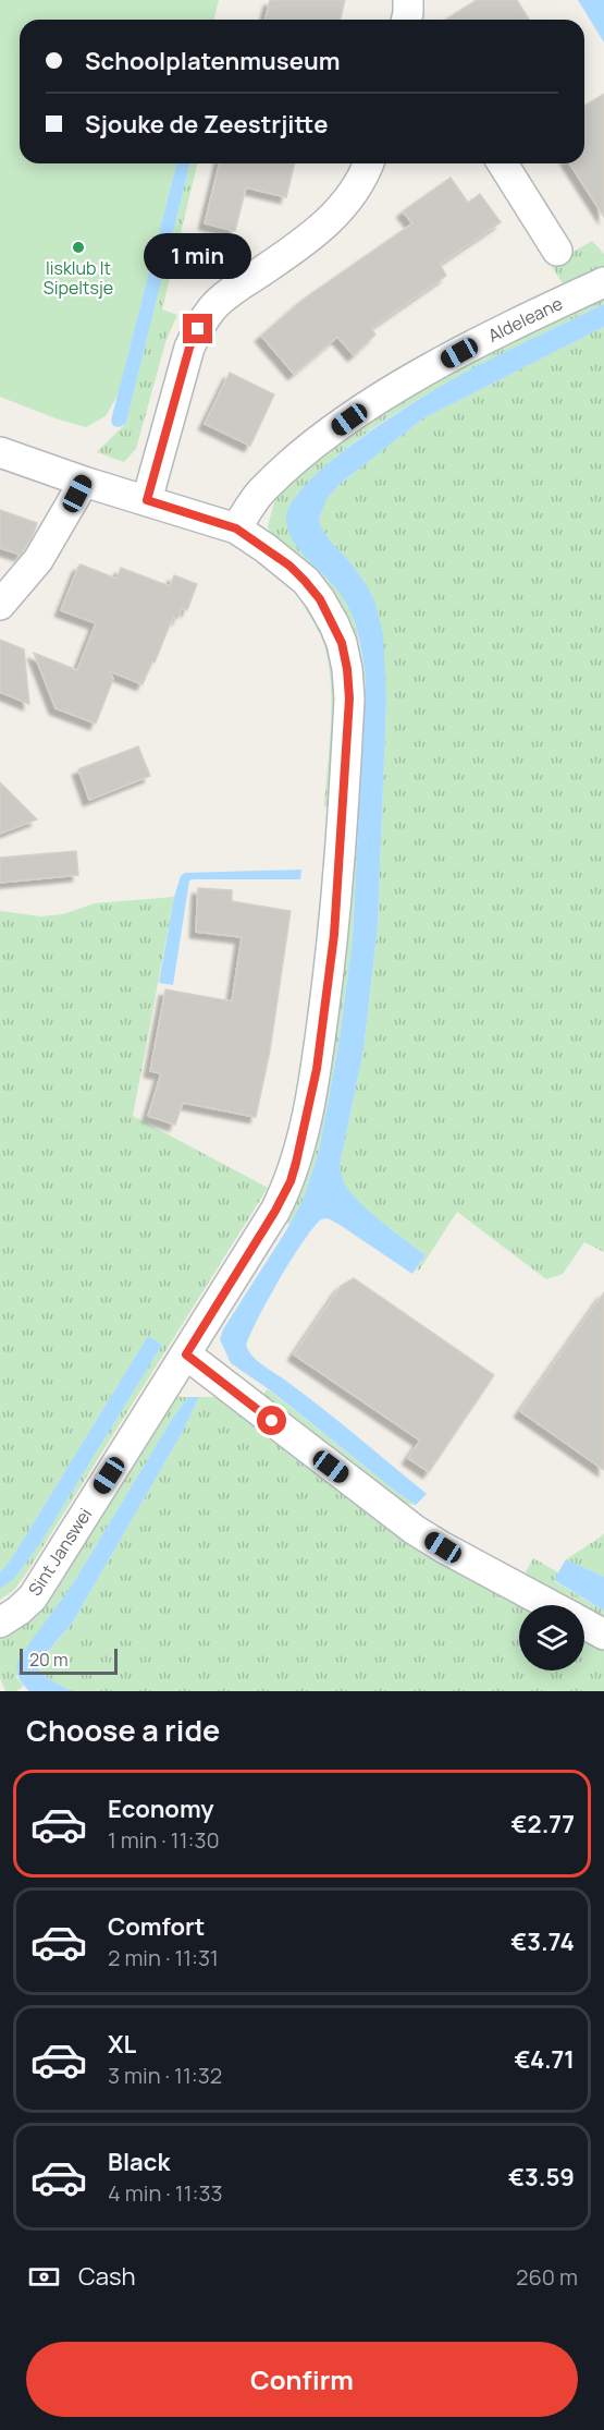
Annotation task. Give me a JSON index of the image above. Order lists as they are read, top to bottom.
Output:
{
  "streets": {
    "street": ["Aldeleane", "Sint Janswei"]
  },
  "crossings": [
    ["Aldeleane", "Sint Janswei"]
  ],
  "places": ["Iisklub It Sipeltsje"],
  "scale_bar": "20 m",
  "page": {
    "banner": ["Schoolplatenmuseum", "Sjouke de Zeestrjitte"],
    "bubble": "1 min",
    "scale": "20 m",
    "heading": "Choose a ride",
    "list": [
      {
        "name": "Economy",
        "note": "1 min · 11:30",
        "value": "€2.77"
      },
      {
        "name": "Comfort",
        "note": "2 min · 11:31",
        "value": "€3.74"
      },
      {
        "name": "XL",
        "note": "3 min · 11:32",
        "value": "€4.71"
      },
      {
        "name": "Black",
        "note": "4 min · 11:33",
        "value": "€3.59"
      }
    ],
    "pay": ["Cash", "260 m"],
    "buttons": "Confirm"
  }
}
